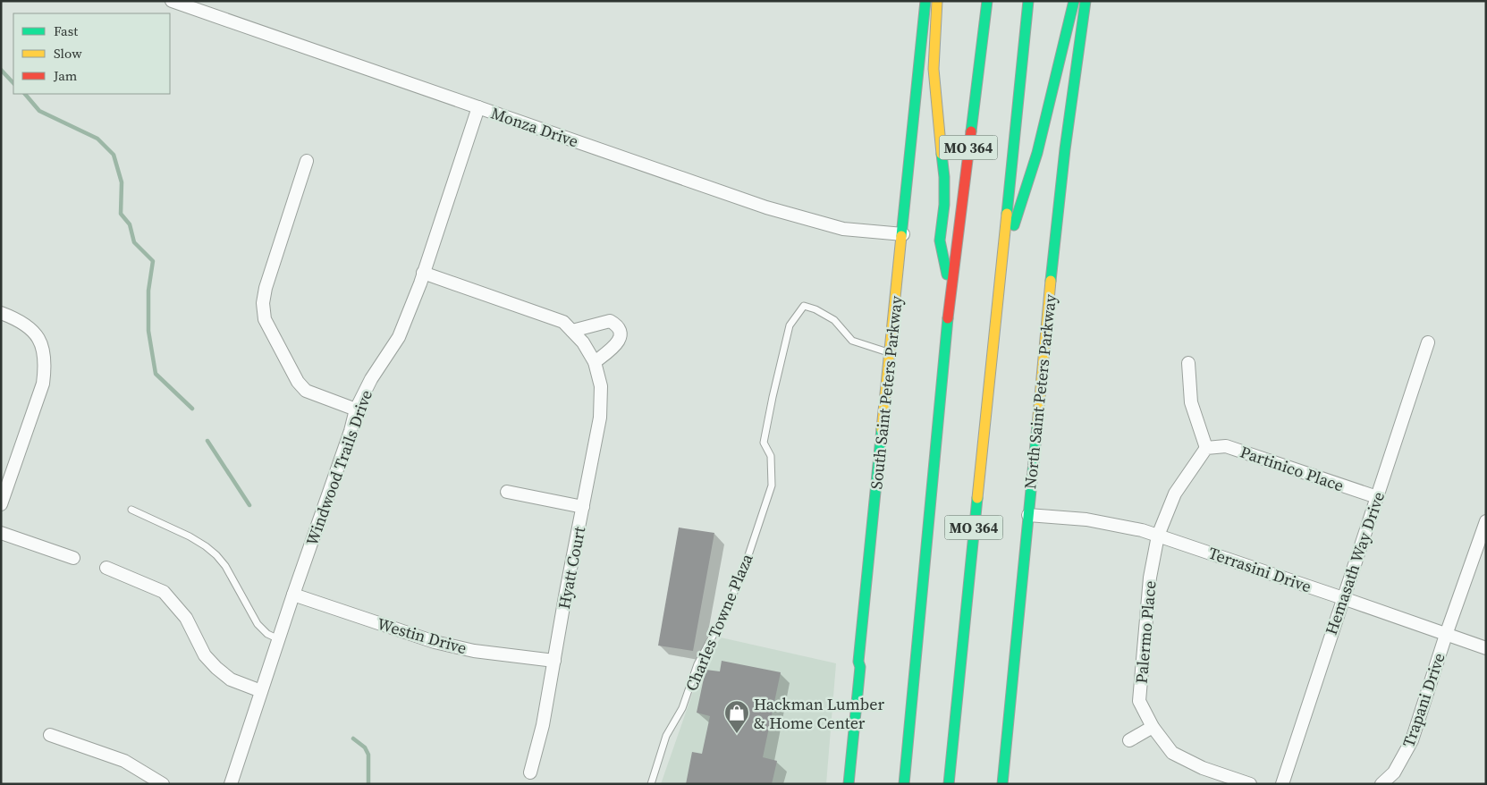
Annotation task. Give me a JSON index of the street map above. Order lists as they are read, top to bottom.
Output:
{
  "streets": {
    "main road": ["MO 364", "North Saint Peters Parkway", "South Saint Peters Parkway"],
    "street": [
      "Monza Drive",
      "Windwood Trails Drive",
      "Partinico Place",
      "Hemasath Way Drive",
      "Hyatt Court",
      "Terrasini Drive",
      "Palermo Place",
      "Westin Drive",
      "Trapani Drive"
    ],
    "lane": ["Charles Towne Plaza"]
  },
  "crossings": [
    ["Monza Drive", "South Saint Peters Parkway"],
    ["Monza Drive", "Windwood Trails Drive"],
    ["North Saint Peters Parkway", "Terrasini Drive"],
    ["South Saint Peters Parkway", "Charles Towne Plaza"],
    ["Windwood Trails Drive", "Hyatt Court"],
    ["Windwood Trails Drive", "Westin Drive"],
    ["Partinico Place", "Hemasath Way Drive"],
    ["Hemasath Way Drive", "Terrasini Drive"],
    ["Hyatt Court", "Westin Drive"],
    ["Terrasini Drive", "Palermo Place"],
    ["Terrasini Drive", "Trapani Drive"]
  ],
  "places": {
    "shop": ["Hackman Lumber & Home Center"]
  },
  "legend": ["Fast", "Slow", "Jam"]
}
